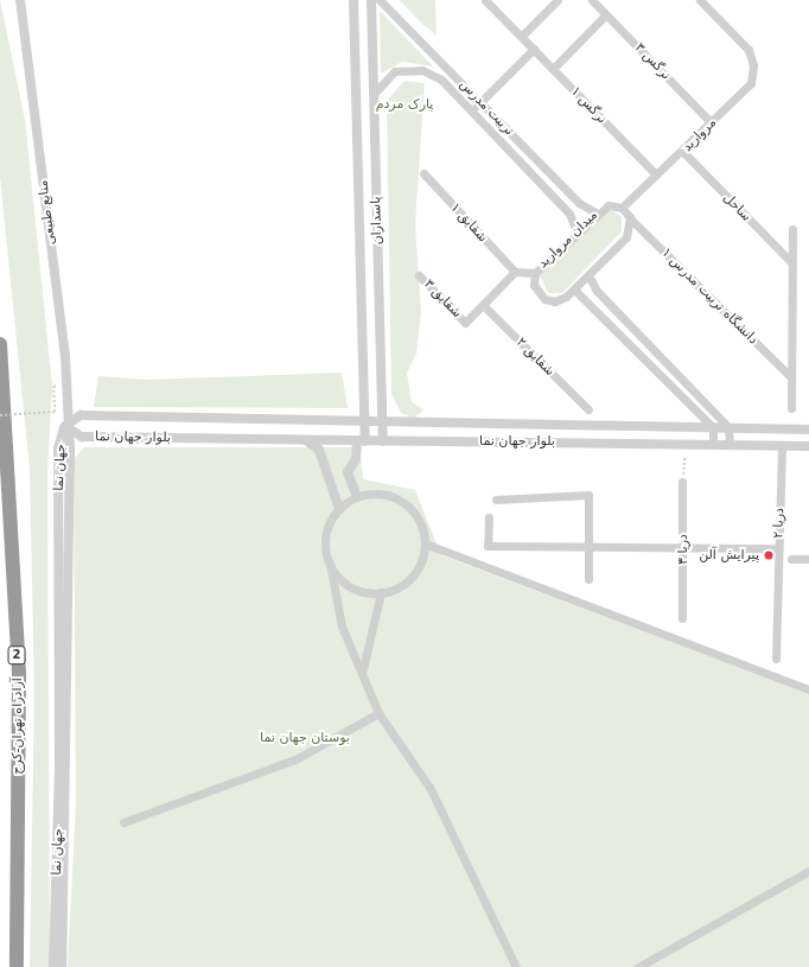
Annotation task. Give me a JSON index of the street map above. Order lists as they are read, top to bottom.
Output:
{
  "streets": {
    "highway": ["2", "آزادراه تهران-کرج"],
    "street": [
      "نرگس ۳",
      "نرگس ۱",
      "تربیت مدرس",
      "مروارید",
      "ساحل",
      "منابع طبیعی",
      "پاسداران",
      "شقایق ۱",
      "میدان مروارید",
      "۱ دانشگاه تربیت مدرس",
      "شقایق ۳",
      "شقایق ۲",
      "بلوار جهان نما",
      "جهان نما",
      "دریا ۲",
      "دریا ۳"
    ]
  },
  "crossings": [
    ["نرگس ۳", "مروارید"],
    ["نرگس ۱", "مروارید"],
    ["تربیت مدرس", "پاسداران"],
    ["تربیت مدرس", "میدان مروارید"],
    ["مروارید", "ساحل"],
    ["مروارید", "میدان مروارید"],
    ["منابع طبیعی", "بلوار جهان نما"],
    ["منابع طبیعی", "جهان نما"],
    ["پاسداران", "بلوار جهان نما"],
    ["میدان مروارید", "۱ دانشگاه تربیت مدرس"],
    ["شقایق ۳", "شقایق ۲"],
    ["بلوار جهان نما", "جهان نما"],
    ["بلوار جهان نما", "دریا ۲"]
  ],
  "parks": ["پارک مردم", "بوستان جهان نما"],
  "places": ["پیرایش آلن"]
}
